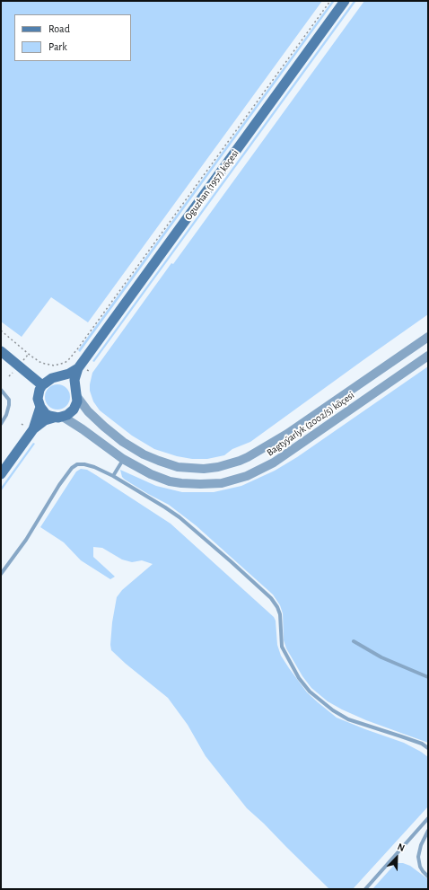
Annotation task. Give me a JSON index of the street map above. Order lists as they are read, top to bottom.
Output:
{
  "streets": {
    "main road": ["Oguzhan (1957) köçesi"],
    "street": ["Bagtyýarlyk (2002/5) köçesi"]
  },
  "crossings": [
    ["Oguzhan (1957) köçesi", "Bagtyýarlyk (2002/5) köçesi"]
  ],
  "legend": ["Road", "Park"],
  "north": "top right"
}
